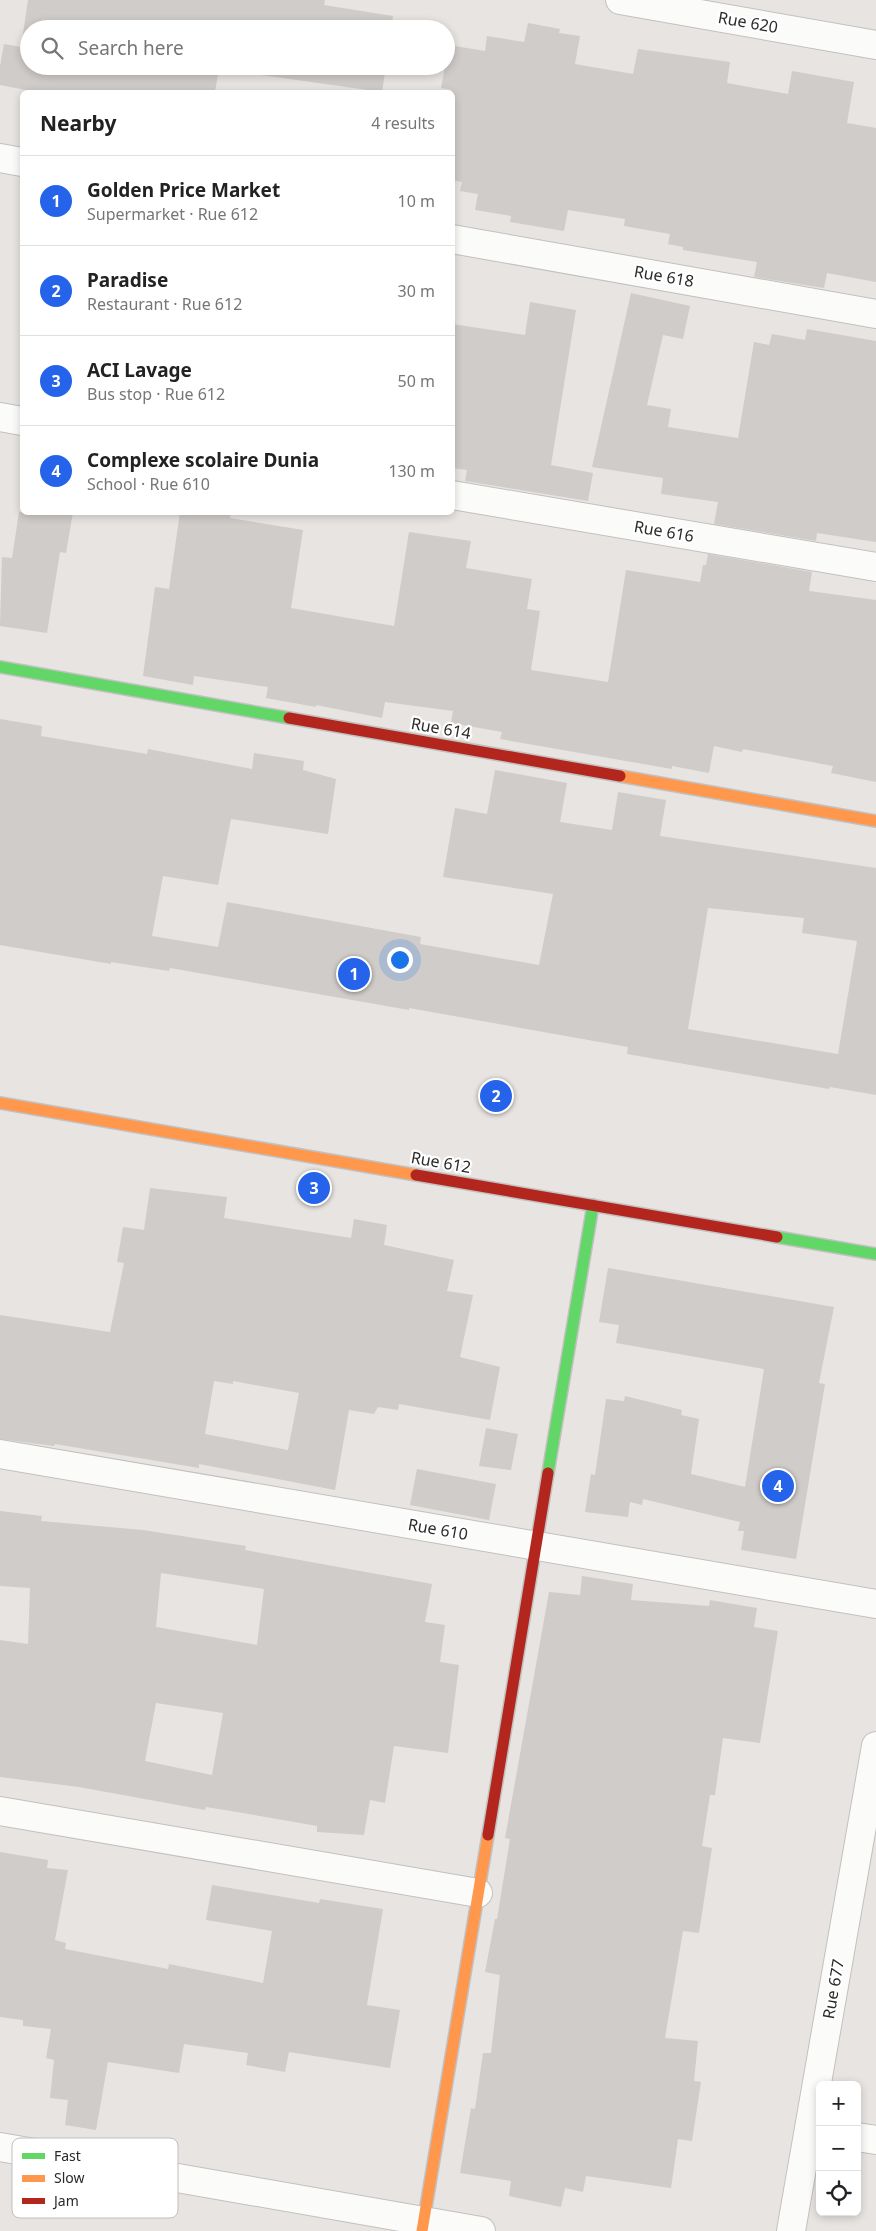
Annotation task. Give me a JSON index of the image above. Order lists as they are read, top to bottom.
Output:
{
  "streets": {
    "street": [
      "Rue 620",
      "Rue 618",
      "Rue 616",
      "Rue 614",
      "Rue 612",
      "Rue 610",
      "Rue 677"
    ]
  },
  "legend": ["Fast", "Slow", "Jam"],
  "page": {
    "search": "Search here",
    "heading": ["Nearby", "4 results"],
    "list": [
      {
        "mark": "1",
        "name": "Golden Price Market",
        "note": "Supermarket · Rue 612",
        "value": "10 m"
      },
      {
        "mark": "2",
        "name": "Paradise",
        "note": "Restaurant · Rue 612",
        "value": "30 m"
      },
      {
        "mark": "3",
        "name": "ACI Lavage",
        "note": "Bus stop · Rue 612",
        "value": "50 m"
      },
      {
        "mark": "4",
        "name": "Complexe scolaire Dunia",
        "note": "School · Rue 610",
        "value": "130 m"
      }
    ],
    "pins": [
      "1",
      "2",
      "3",
      "4"
    ],
    "map_buttons": ["+", "−"]
  }
}
